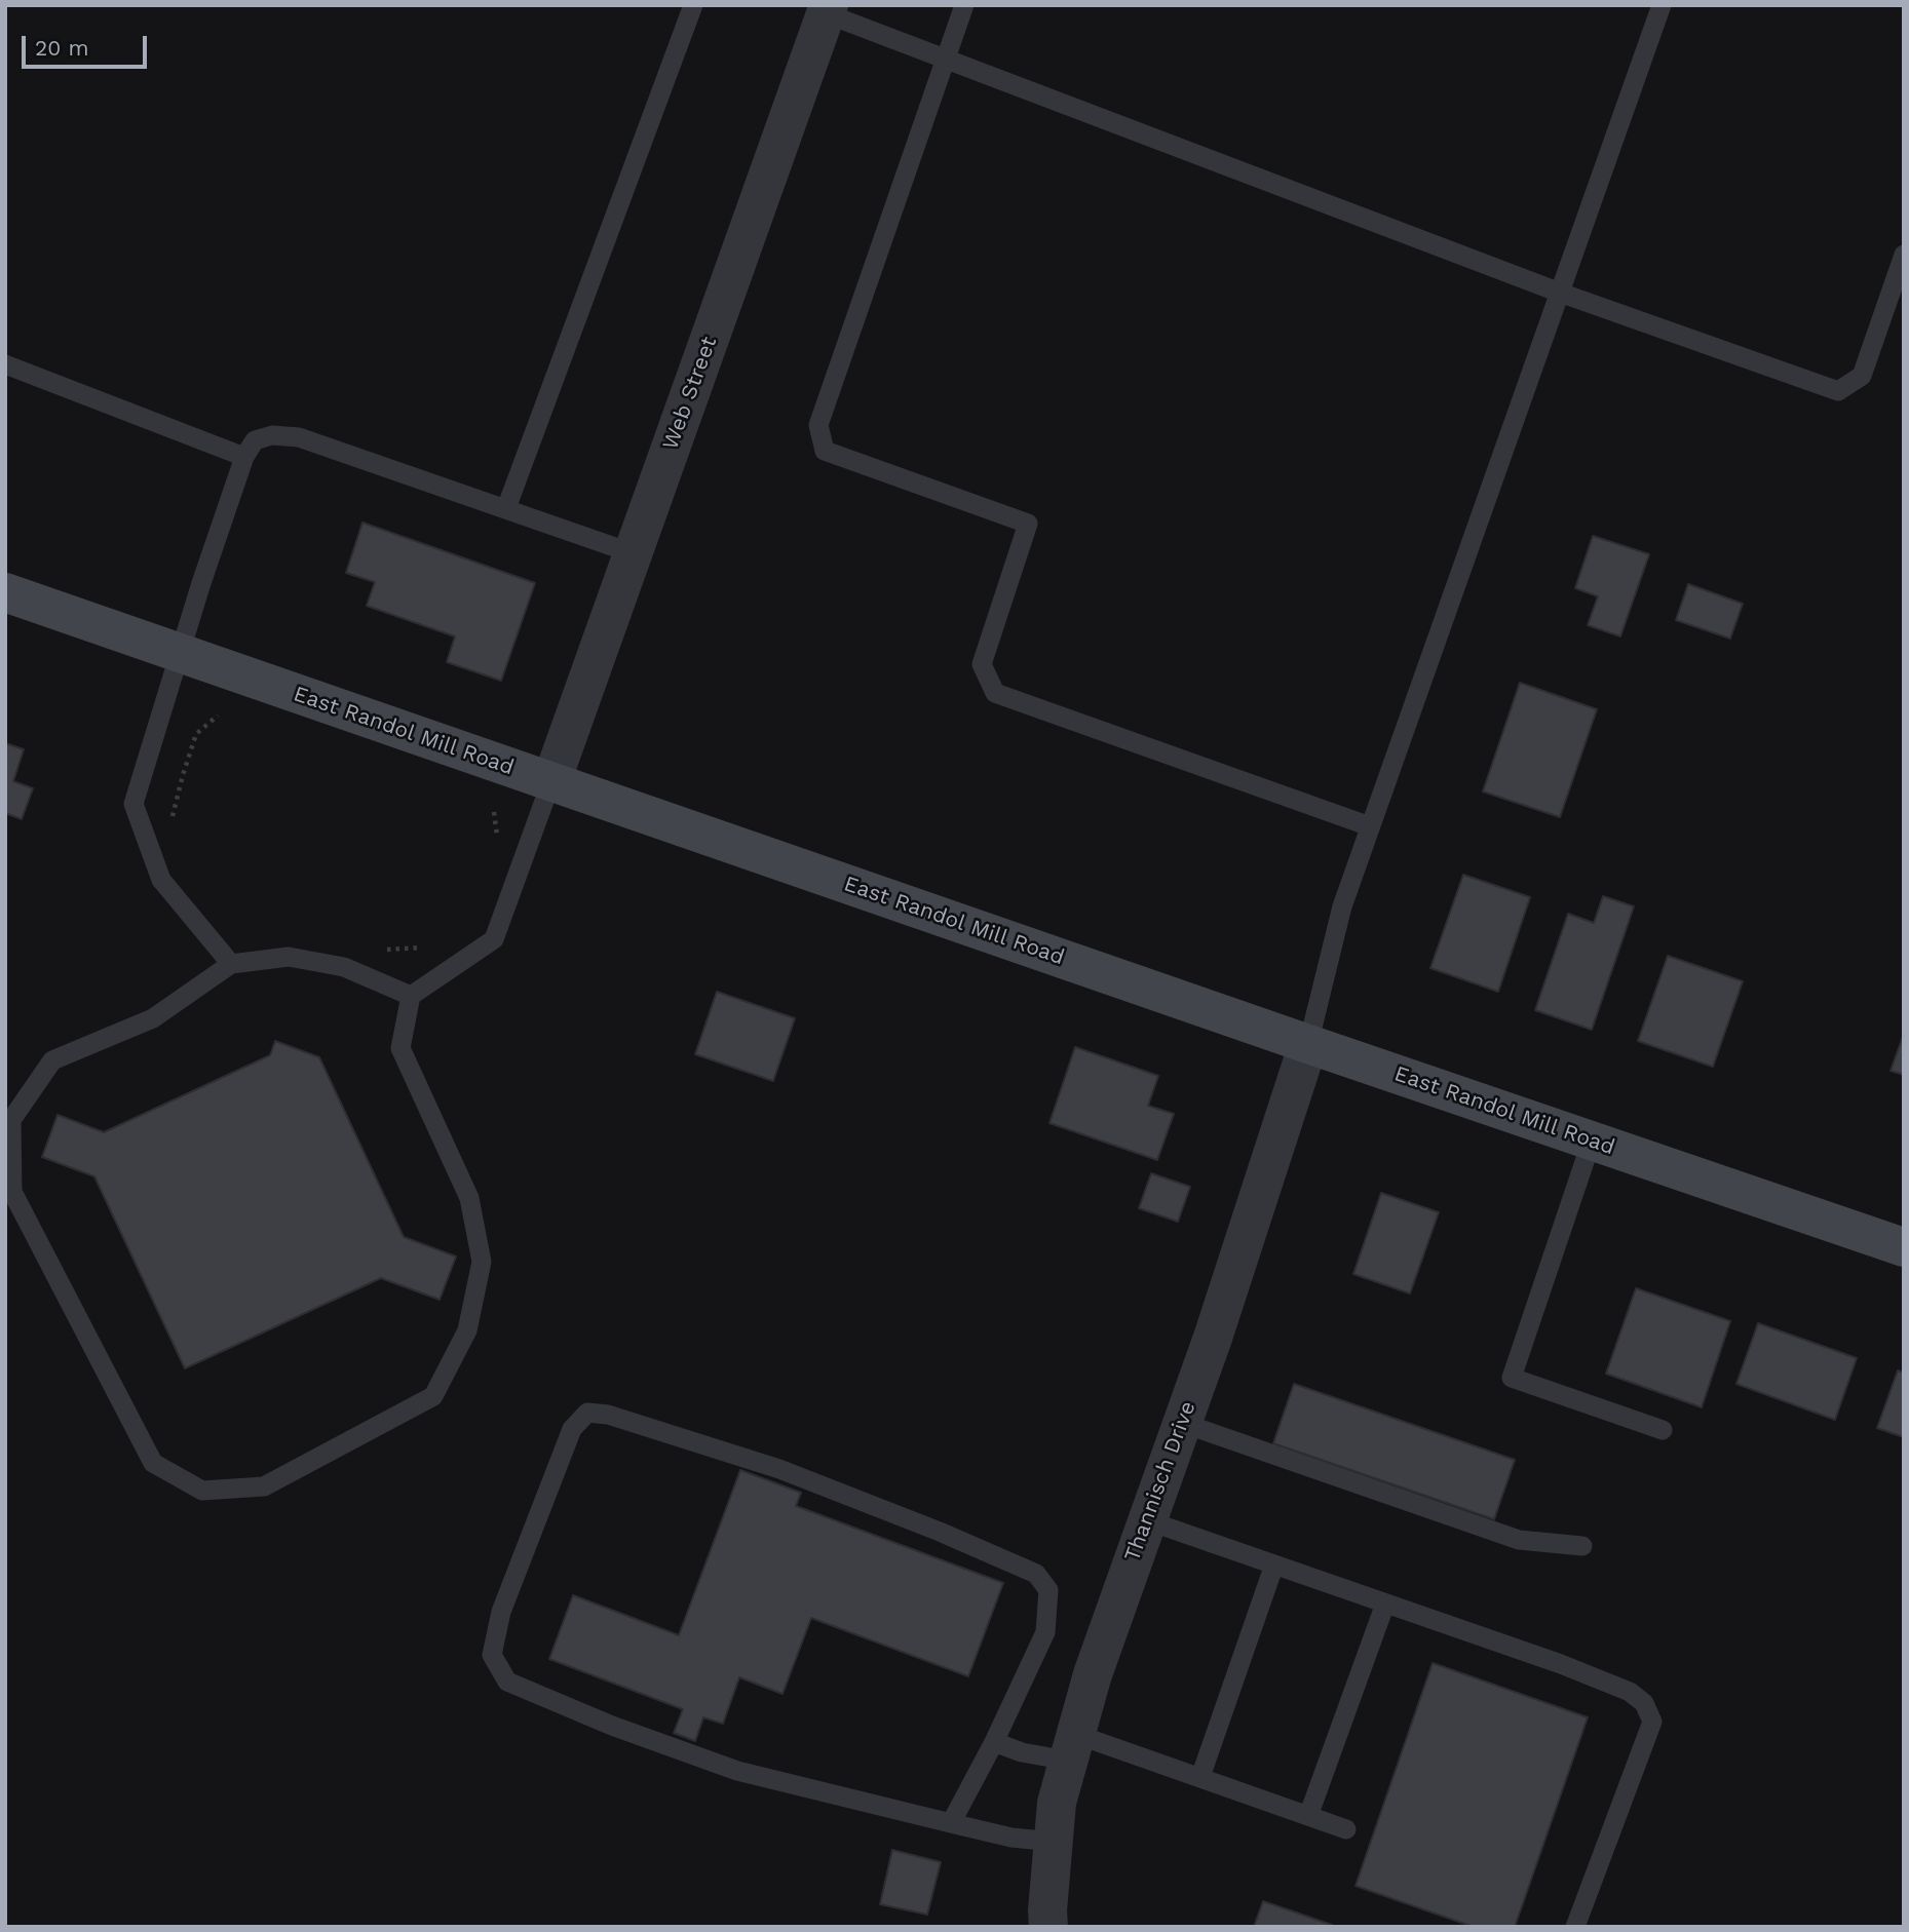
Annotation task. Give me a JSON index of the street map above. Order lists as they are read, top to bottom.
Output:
{
  "streets": {
    "main road": ["East Randol Mill Road"],
    "street": ["Web Street", "Thannisch Drive"]
  },
  "crossings": [
    ["Web Street", "East Randol Mill Road"],
    ["East Randol Mill Road", "Thannisch Drive"]
  ],
  "scale_bar": "20 m"
}
